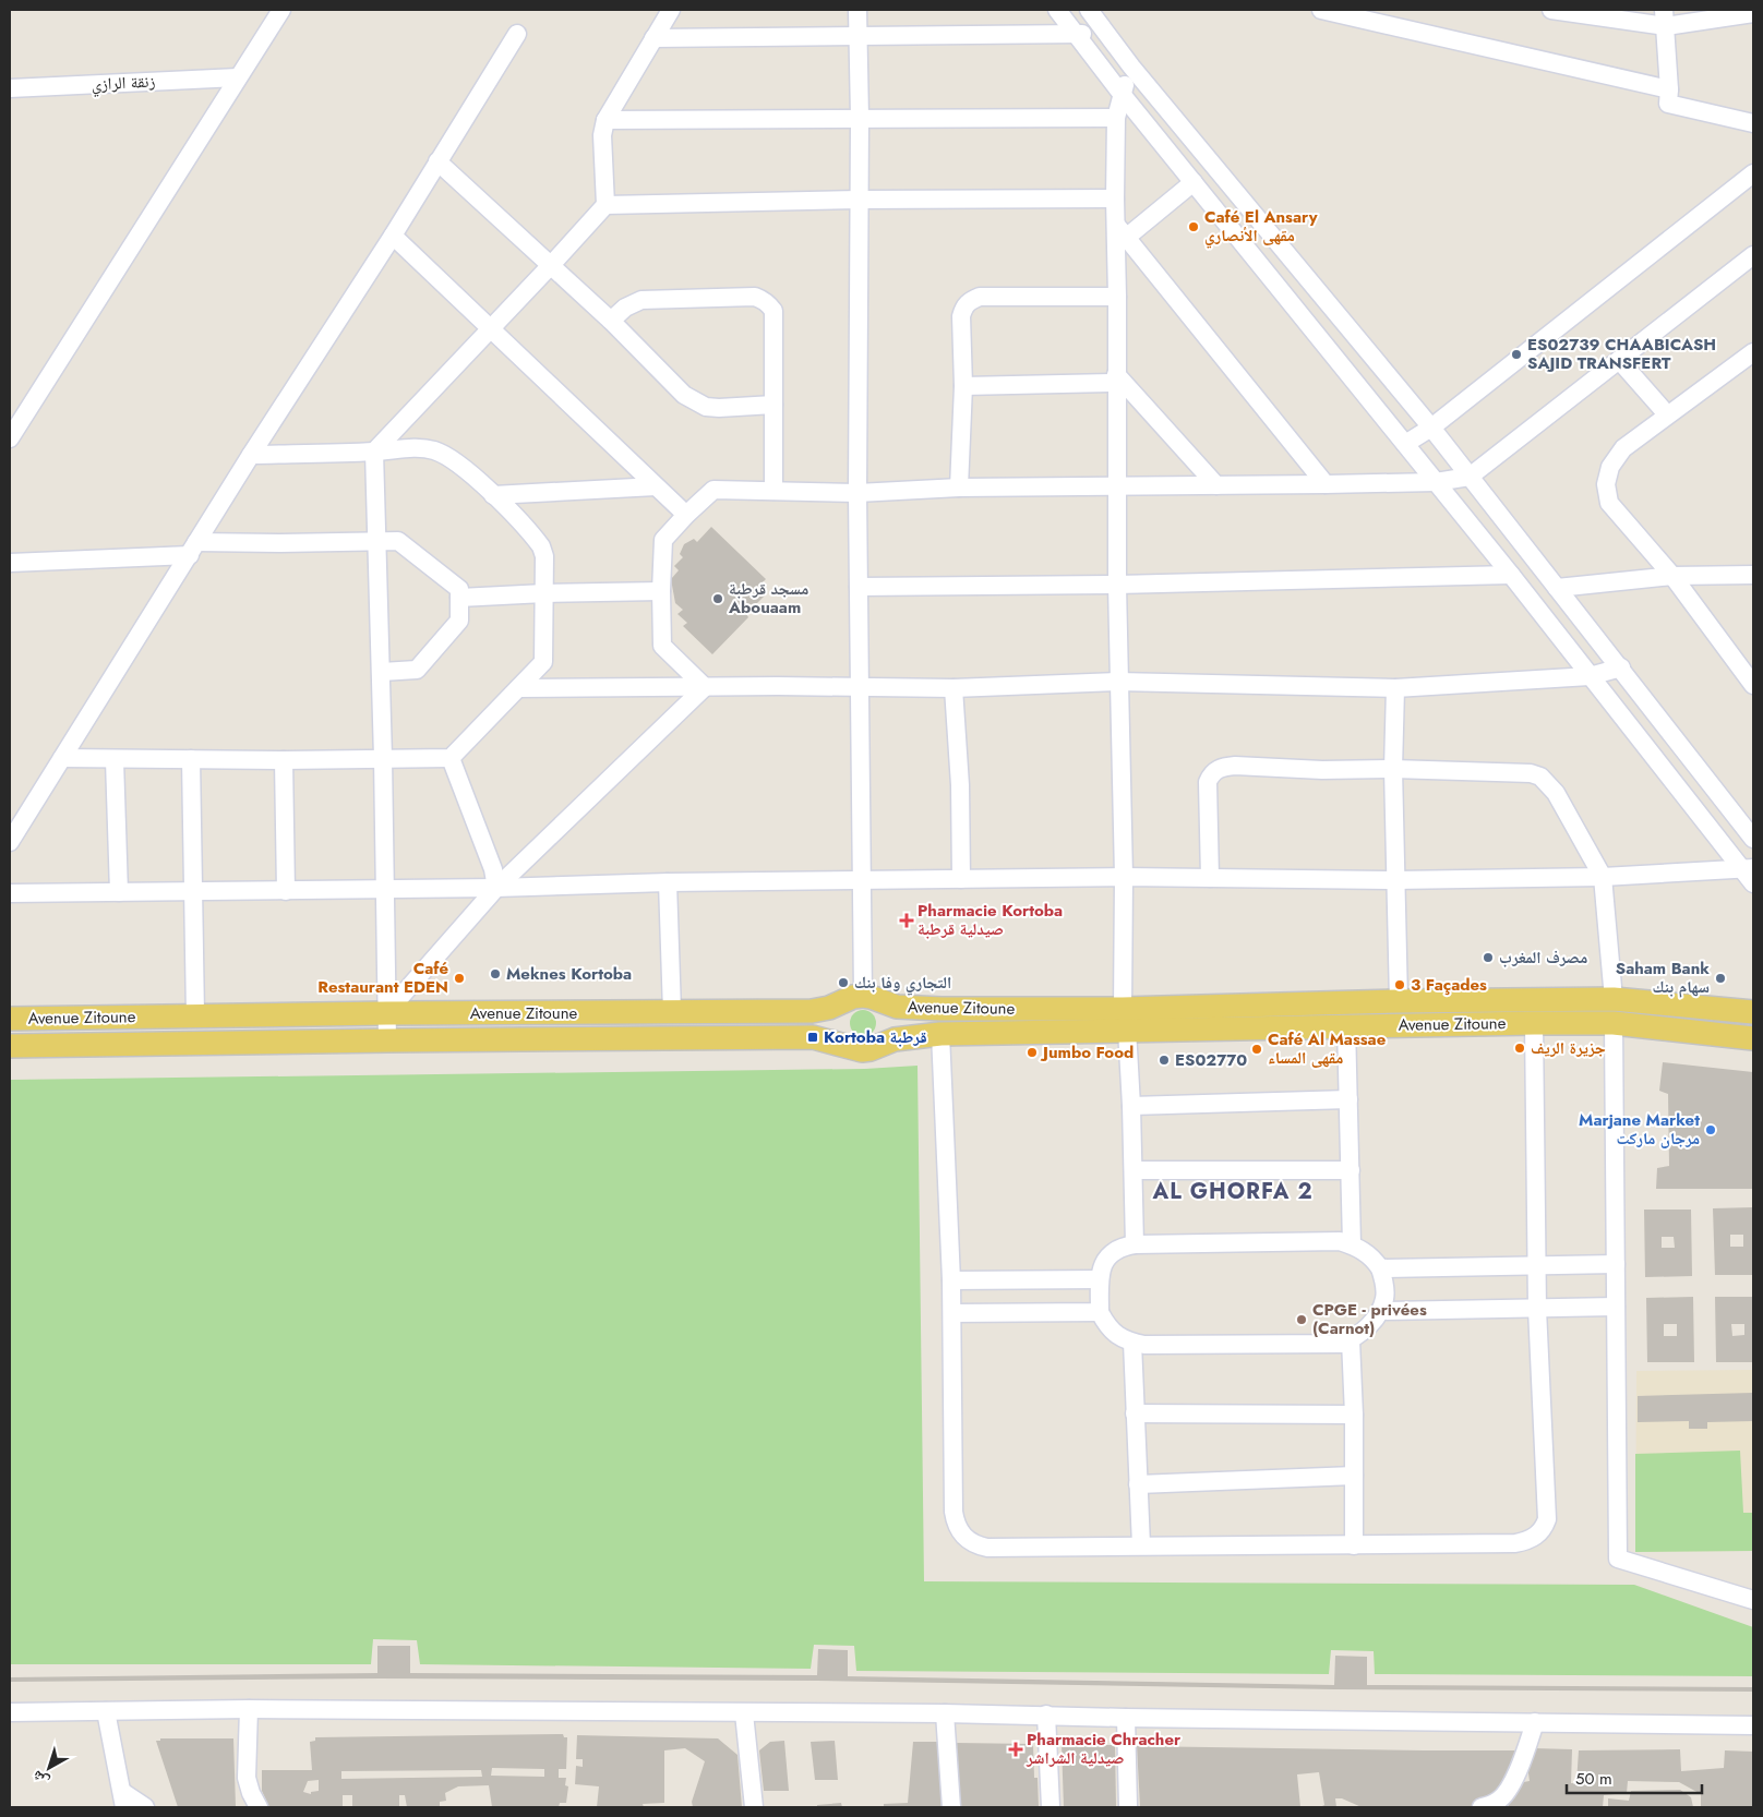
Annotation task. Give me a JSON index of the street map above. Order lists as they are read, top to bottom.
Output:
{
  "streets": {
    "main road": ["Avenue Zitoune"],
    "street": ["زنقة الرازي"]
  },
  "districts": ["AL GHORFA 2"],
  "places": {
    "other": [
      "Café El Ansary مقهى الأنصاري",
      "ES02739 CHAABICASH SAJID TRANSFERT",
      "مسجد قرطبة Abouaam",
      "مصرف المغرب",
      "Meknes Kortoba",
      "Café Restaurant EDEN",
      "Saham Bank سهام بنك",
      "التجاري وفا بنك",
      "3 Façades",
      "جزيرة الريف",
      "Café Al Massae مقهى المساء",
      "Jumbo Food",
      "ES02770",
      "Marjane Market مرجان ماركت",
      "CPGE - privées (Carnot)"
    ],
    "health": ["Pharmacie Kortoba صيدلية قرطبة", "Pharmacie Chracher صيدلية الشراشر"],
    "transit": ["Kortoba قرطبة"]
  },
  "scale_bar": "50 m",
  "north": "bottom left"
}
